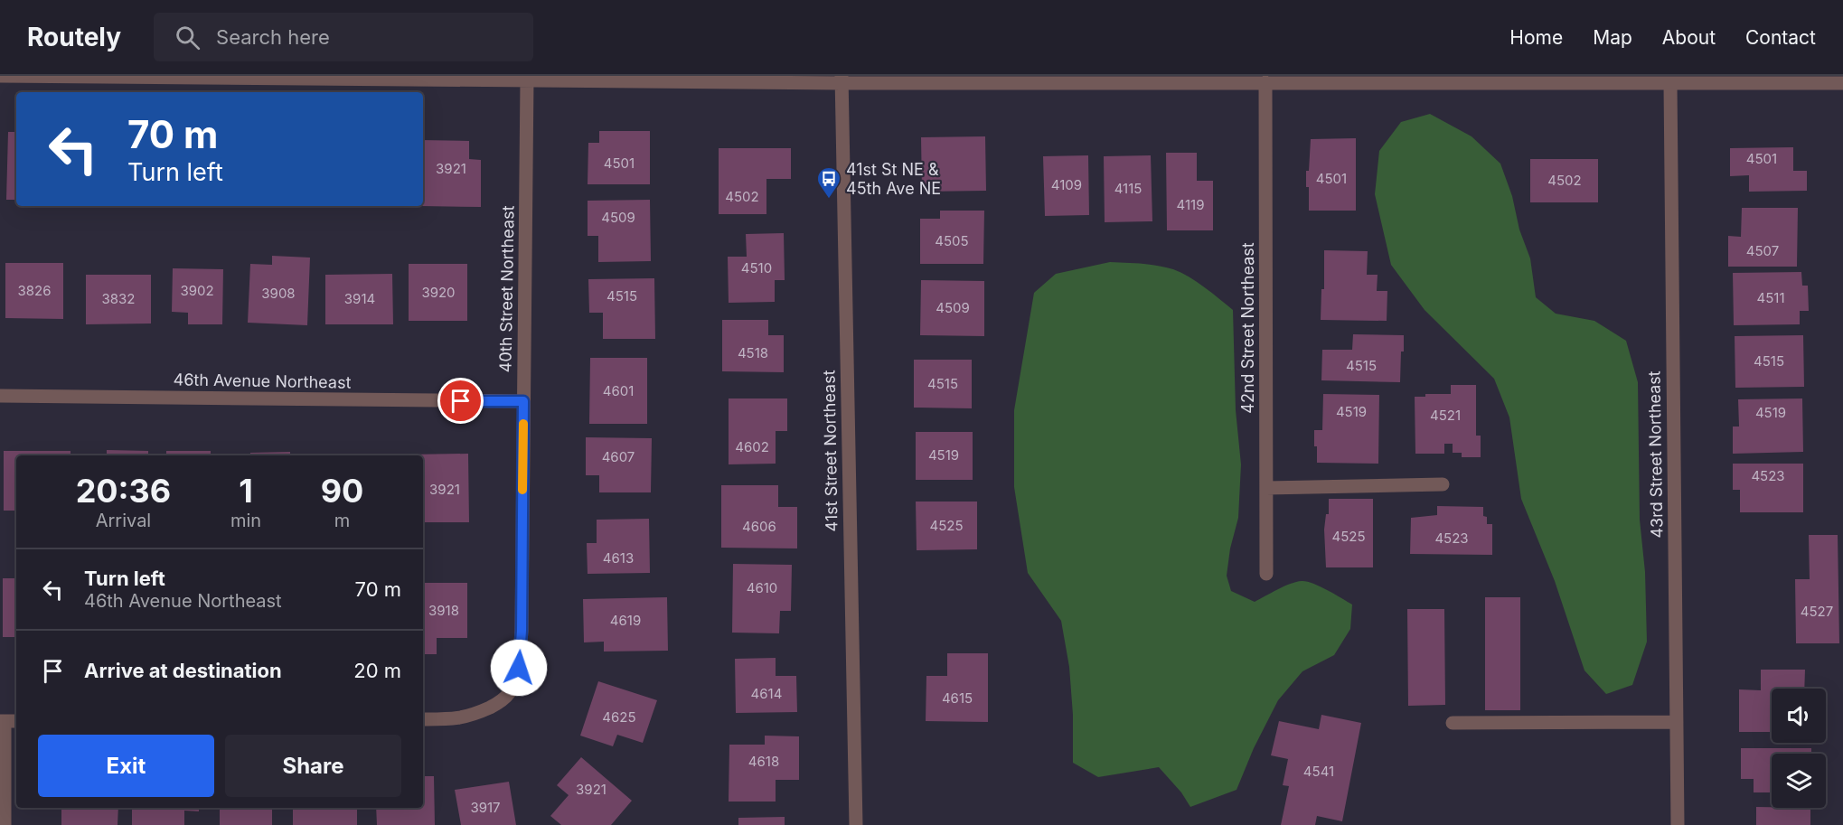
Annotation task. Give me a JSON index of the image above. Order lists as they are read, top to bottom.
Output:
{
  "streets": {
    "street": [
      "40th Street Northeast",
      "42nd Street Northeast",
      "46th Avenue Northeast",
      "41st Street Northeast",
      "43rd Street Northeast"
    ]
  },
  "crossings": [
    ["40th Street Northeast", "46th Avenue Northeast"]
  ],
  "places": {
    "bus stop": ["41st St NE & 45th Ave NE"]
  },
  "house_numbers": [
    "4501",
    "4501",
    "3921",
    "4501",
    "4502",
    "4109",
    "4115",
    "4502",
    "4119",
    "4509",
    "4505",
    "4507",
    "4510",
    "3826",
    "3902",
    "3920",
    "3908",
    "4515",
    "4511",
    "3832",
    "3914",
    "4509",
    "4518",
    "4515",
    "4515",
    "4515",
    "4601",
    "4519",
    "4519",
    "4521",
    "4602",
    "4519",
    "4607",
    "4523",
    "3921",
    "4525",
    "4606",
    "4525",
    "4523",
    "4613",
    "4610",
    "3918",
    "4527",
    "4619",
    "4614",
    "4615",
    "4625",
    "4618",
    "4541",
    "3921",
    "3917"
  ],
  "page": {
    "header": "Routely",
    "search": "Search here",
    "nav": [
      "Home",
      "Map",
      "About",
      "Contact"
    ],
    "turn": ["70 m", "Turn left"],
    "eta": [
      "20:36",
      "Arrival",
      "1",
      "min",
      "90",
      "m"
    ],
    "list": [
      {
        "name": "Turn left",
        "note": "46th Avenue Northeast",
        "value": "70 m"
      },
      {
        "name": "Arrive at destination",
        "value": "20 m"
      }
    ],
    "buttons": ["Exit", "Share"]
  }
}
